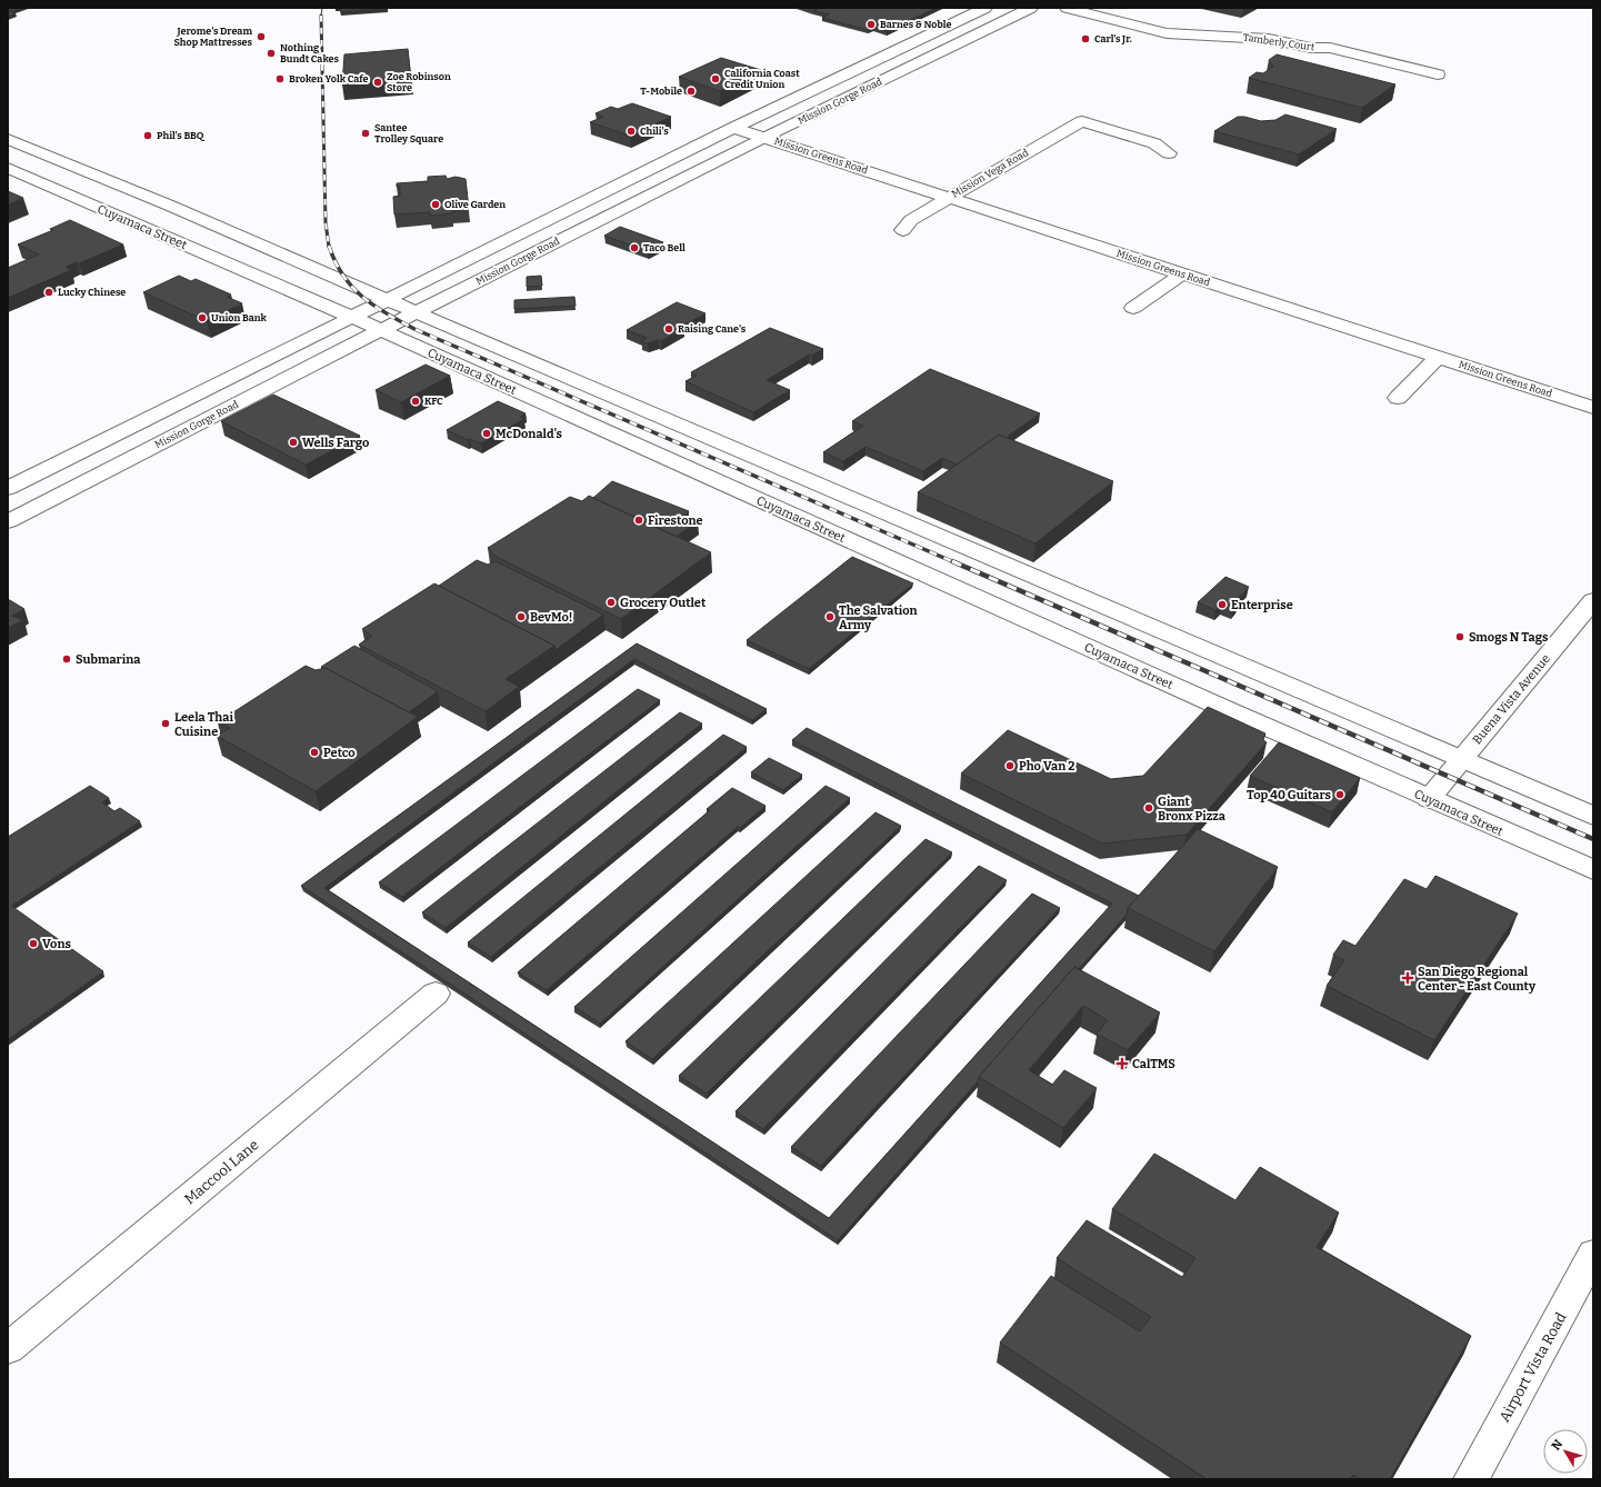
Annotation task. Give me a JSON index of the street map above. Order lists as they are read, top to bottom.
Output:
{
  "streets": {
    "main road": [
      "Tamberly Court",
      "Mission Gorge Road",
      "Mission Greens Road",
      "Mission Vega Road",
      "Cuyamaca Street",
      "Buena Vista Avenue",
      "Maccool Lane",
      "Airport Vista Road"
    ]
  },
  "crossings": [
    ["Mission Gorge Road", "Mission Greens Road"],
    ["Mission Gorge Road", "Cuyamaca Street"],
    ["Mission Greens Road", "Mission Vega Road"],
    ["Cuyamaca Street", "Buena Vista Avenue"]
  ],
  "places": {
    "other": [
      "Barnes & Noble",
      "Jerome's Dream Shop Mattresses",
      "Carl's Jr.",
      "Nothing Bundt Cakes",
      "Broken Yolk Cafe",
      "California Coast Credit Union",
      "Zoe Robinson Store",
      "T-Mobile",
      "Chili's",
      "Santee Trolley Square",
      "Phil's BBQ",
      "Olive Garden",
      "Taco Bell",
      "Lucky Chinese",
      "Union Bank",
      "Raising Cane's",
      "KFC",
      "McDonald's",
      "Wells Fargo",
      "Firestone",
      "Grocery Outlet",
      "Enterprise",
      "BevMo!",
      "The Salvation Army",
      "Smogs N Tags",
      "Submarina",
      "Leela Thai Cuisine",
      "Petco",
      "Pho Van 2",
      "Top 40 Guitars",
      "Giant Bronx Pizza",
      "Vons"
    ],
    "health": ["San Diego Regional Center - East County", "CalTMS"]
  },
  "north": "top left"
}
